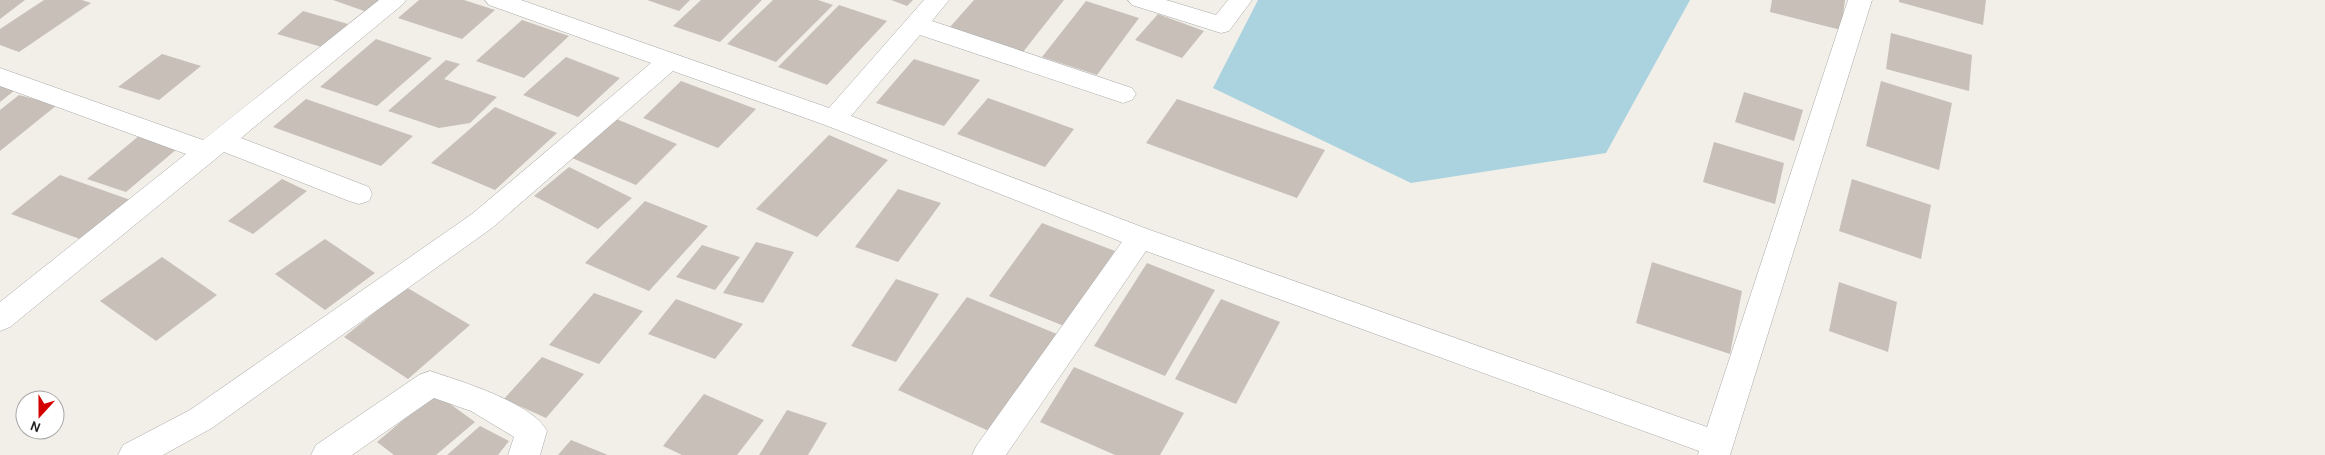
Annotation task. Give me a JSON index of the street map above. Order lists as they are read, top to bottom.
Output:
{
  "north": "bottom"
}
